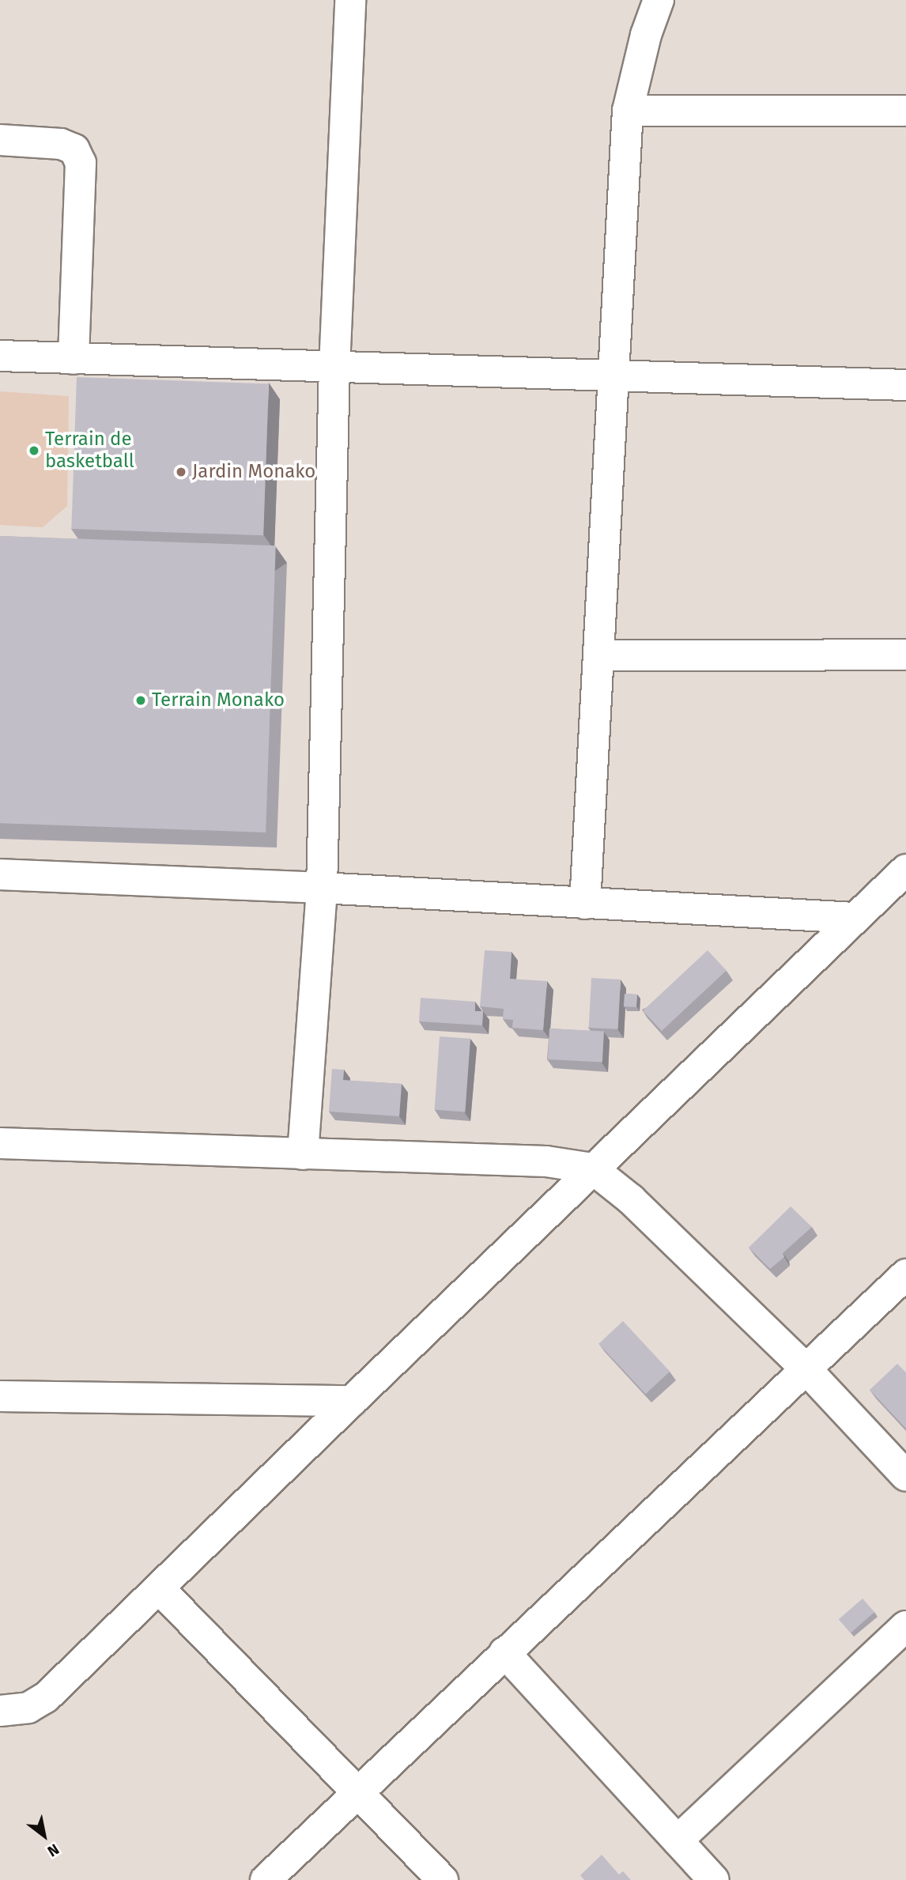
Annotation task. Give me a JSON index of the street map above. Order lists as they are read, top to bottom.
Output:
{
  "places": ["Terrain de basketball", "Jardin Monako", "Terrain Monako"],
  "north": "bottom right"
}
